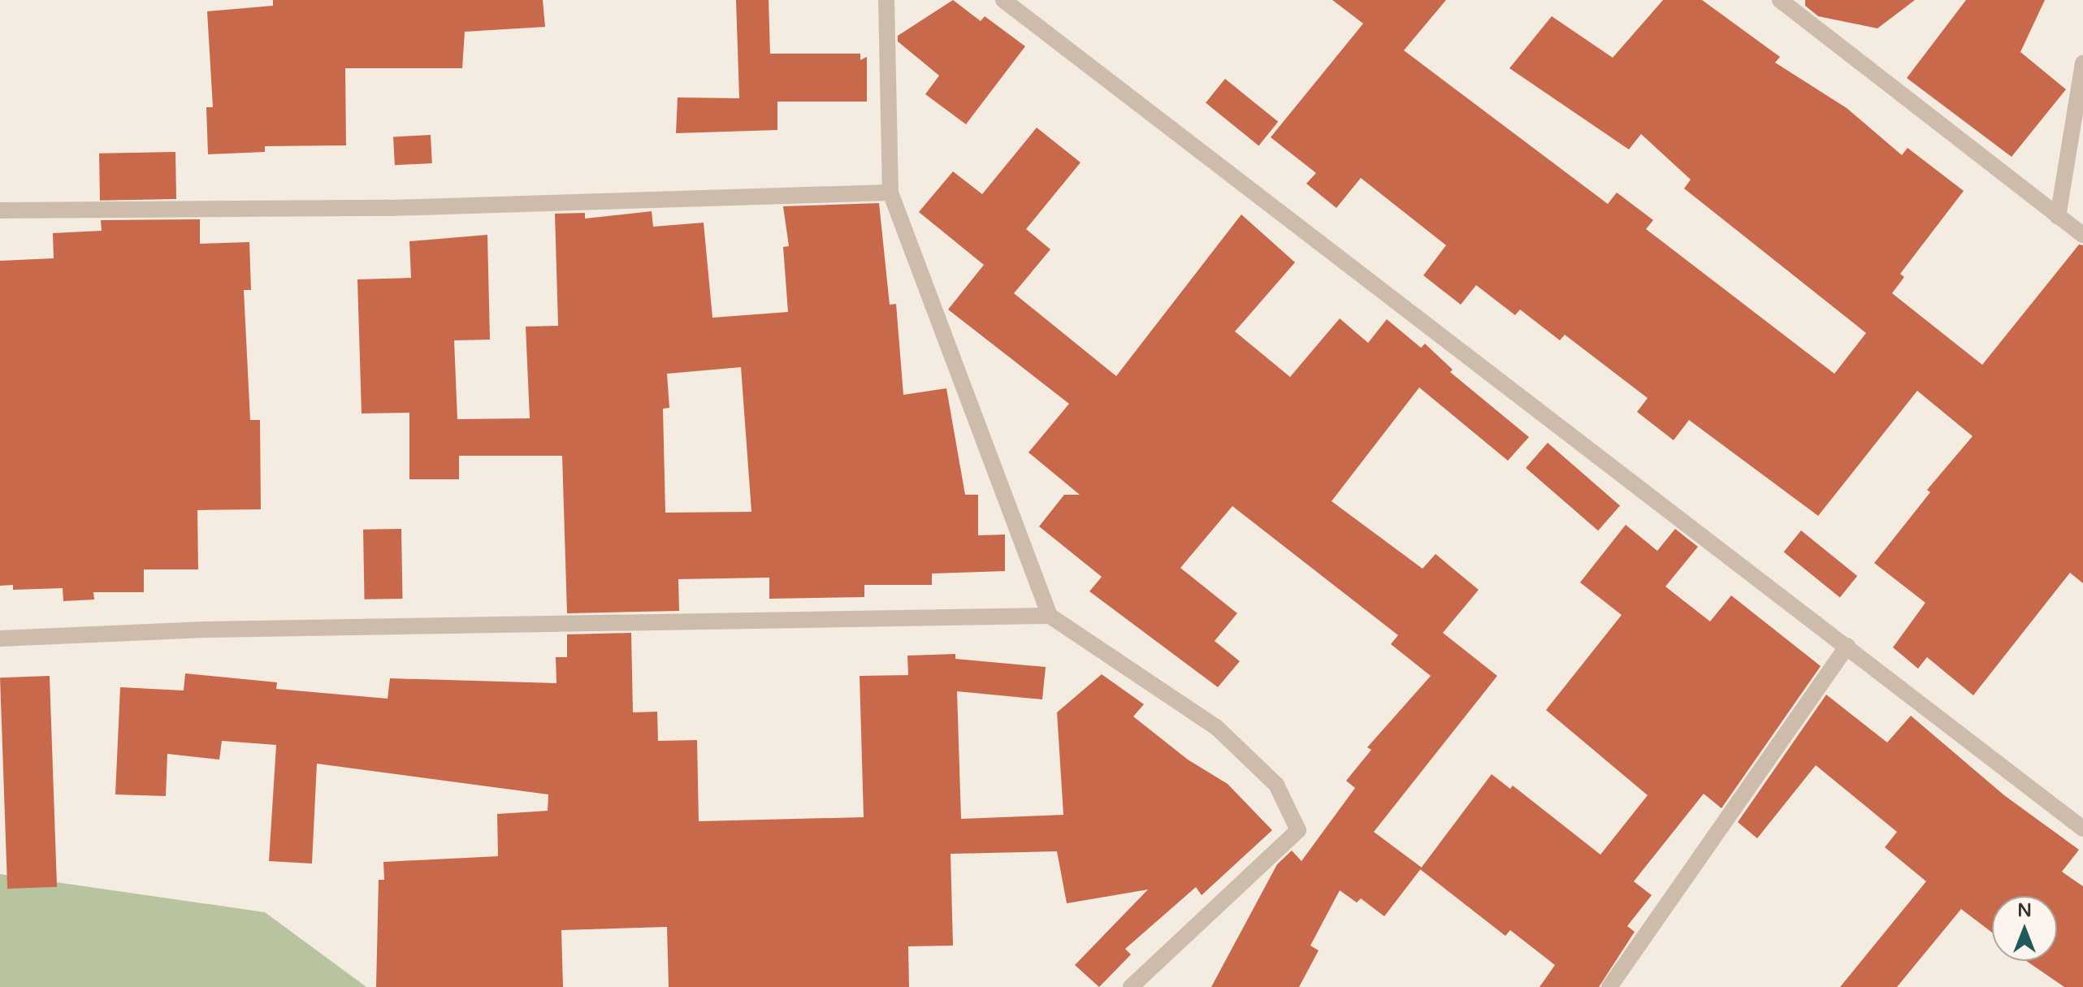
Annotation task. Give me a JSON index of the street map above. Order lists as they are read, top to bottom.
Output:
{
  "north": "top"
}
